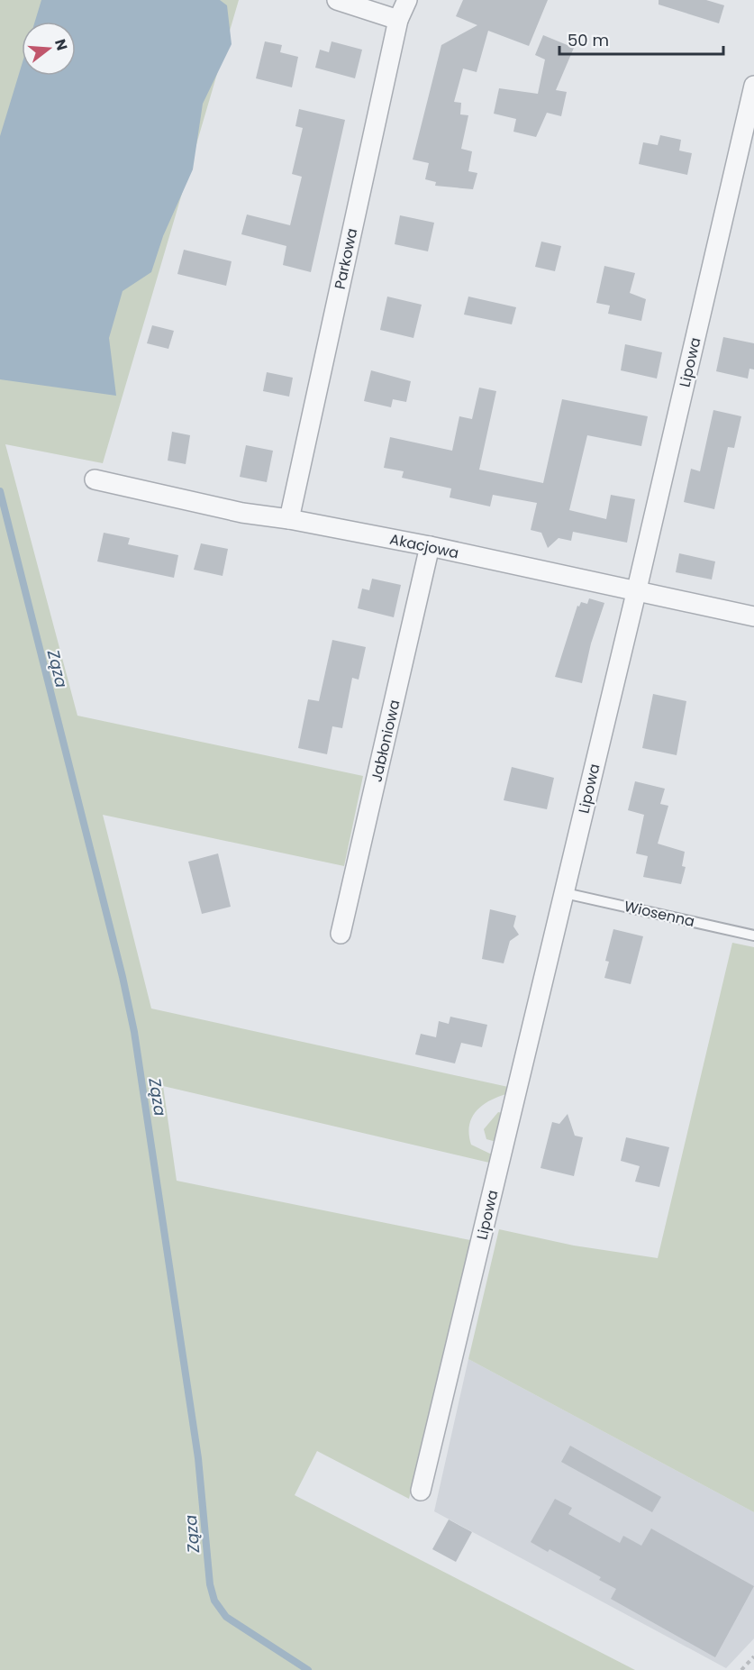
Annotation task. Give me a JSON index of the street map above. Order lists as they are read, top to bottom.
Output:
{
  "streets": {
    "street": [
      "Parkowa",
      "Lipowa",
      "Akacjowa",
      "Jabłoniowa"
    ],
    "lane": ["Wiosenna"]
  },
  "crossings": [
    ["Parkowa", "Akacjowa"],
    ["Lipowa", "Akacjowa"],
    ["Lipowa", "Wiosenna"],
    ["Akacjowa", "Jabłoniowa"]
  ],
  "water": ["Ząza"],
  "scale_bar": "50 m",
  "north": "right"
}
